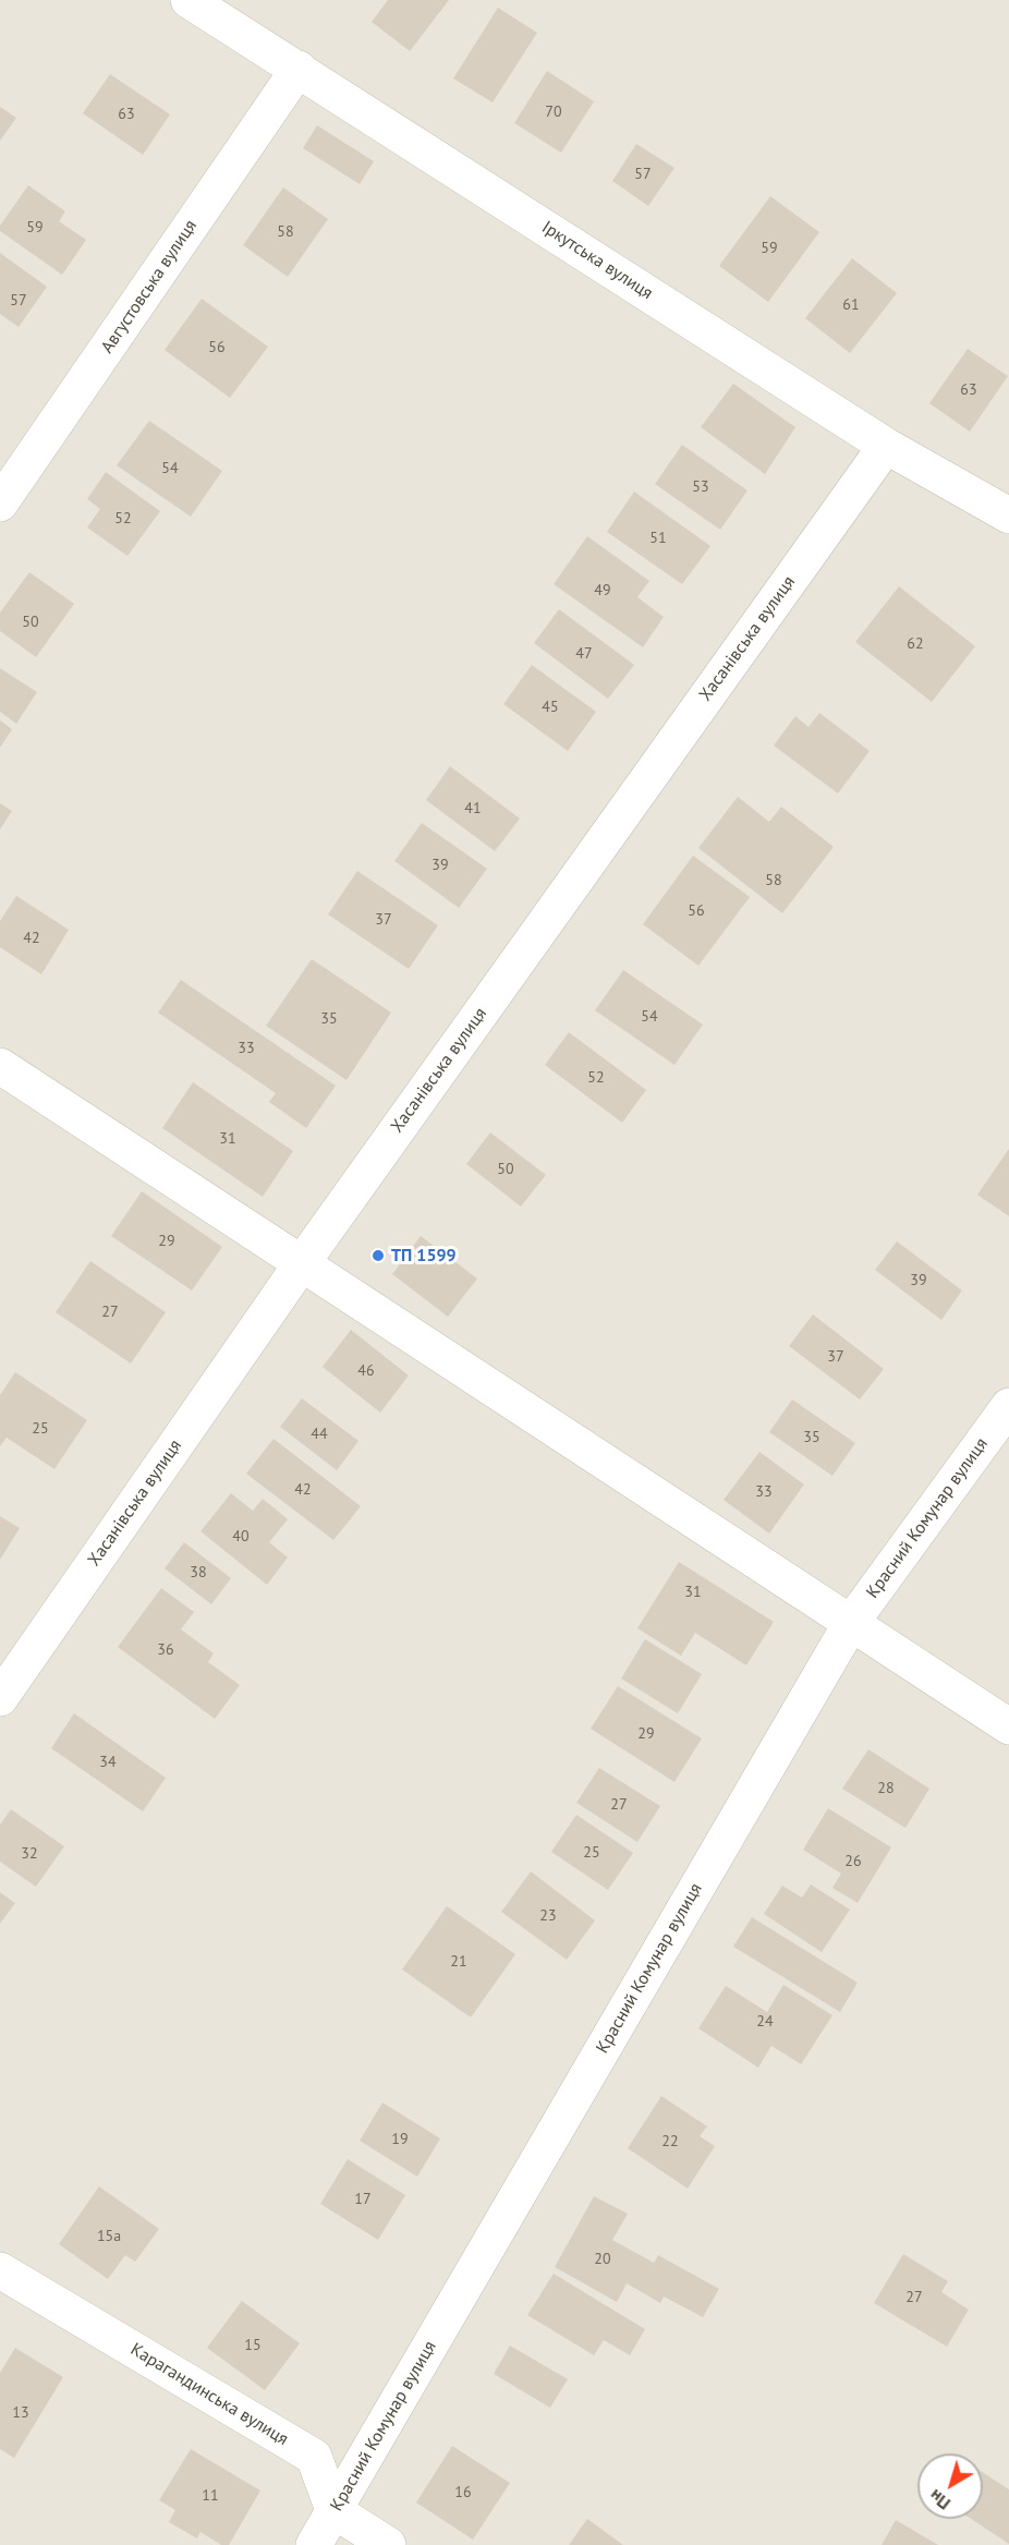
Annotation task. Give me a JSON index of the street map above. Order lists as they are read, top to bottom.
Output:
{
  "streets": {
    "street": [
      "Іркутська вулиця",
      "Августовська вулиця",
      "Хасанівська вулиця",
      "Красний Комунар вулиця",
      "Карагандинська вулиця"
    ]
  },
  "crossings": [
    ["Іркутська вулиця", "Августовська вулиця"],
    ["Іркутська вулиця", "Хасанівська вулиця"],
    ["Красний Комунар вулиця", "Карагандинська вулиця"]
  ],
  "places": ["ТП 1599"],
  "house_numbers": [
    "70",
    "63",
    "57",
    "59",
    "58",
    "59",
    "57",
    "61",
    "56",
    "63",
    "54",
    "53",
    "52",
    "51",
    "49",
    "50",
    "62",
    "47",
    "45",
    "41",
    "39",
    "58",
    "56",
    "37",
    "42",
    "54",
    "35",
    "33",
    "52",
    "31",
    "50",
    "29",
    "39",
    "27",
    "37",
    "46",
    "25",
    "44",
    "35",
    "42",
    "33",
    "40",
    "38",
    "31",
    "36",
    "29",
    "34",
    "28",
    "27",
    "25",
    "32",
    "26",
    "23",
    "21",
    "24",
    "19",
    "22",
    "17",
    "15а",
    "20",
    "27",
    "15",
    "13",
    "16",
    "11"
  ],
  "north": "bottom left"
}
